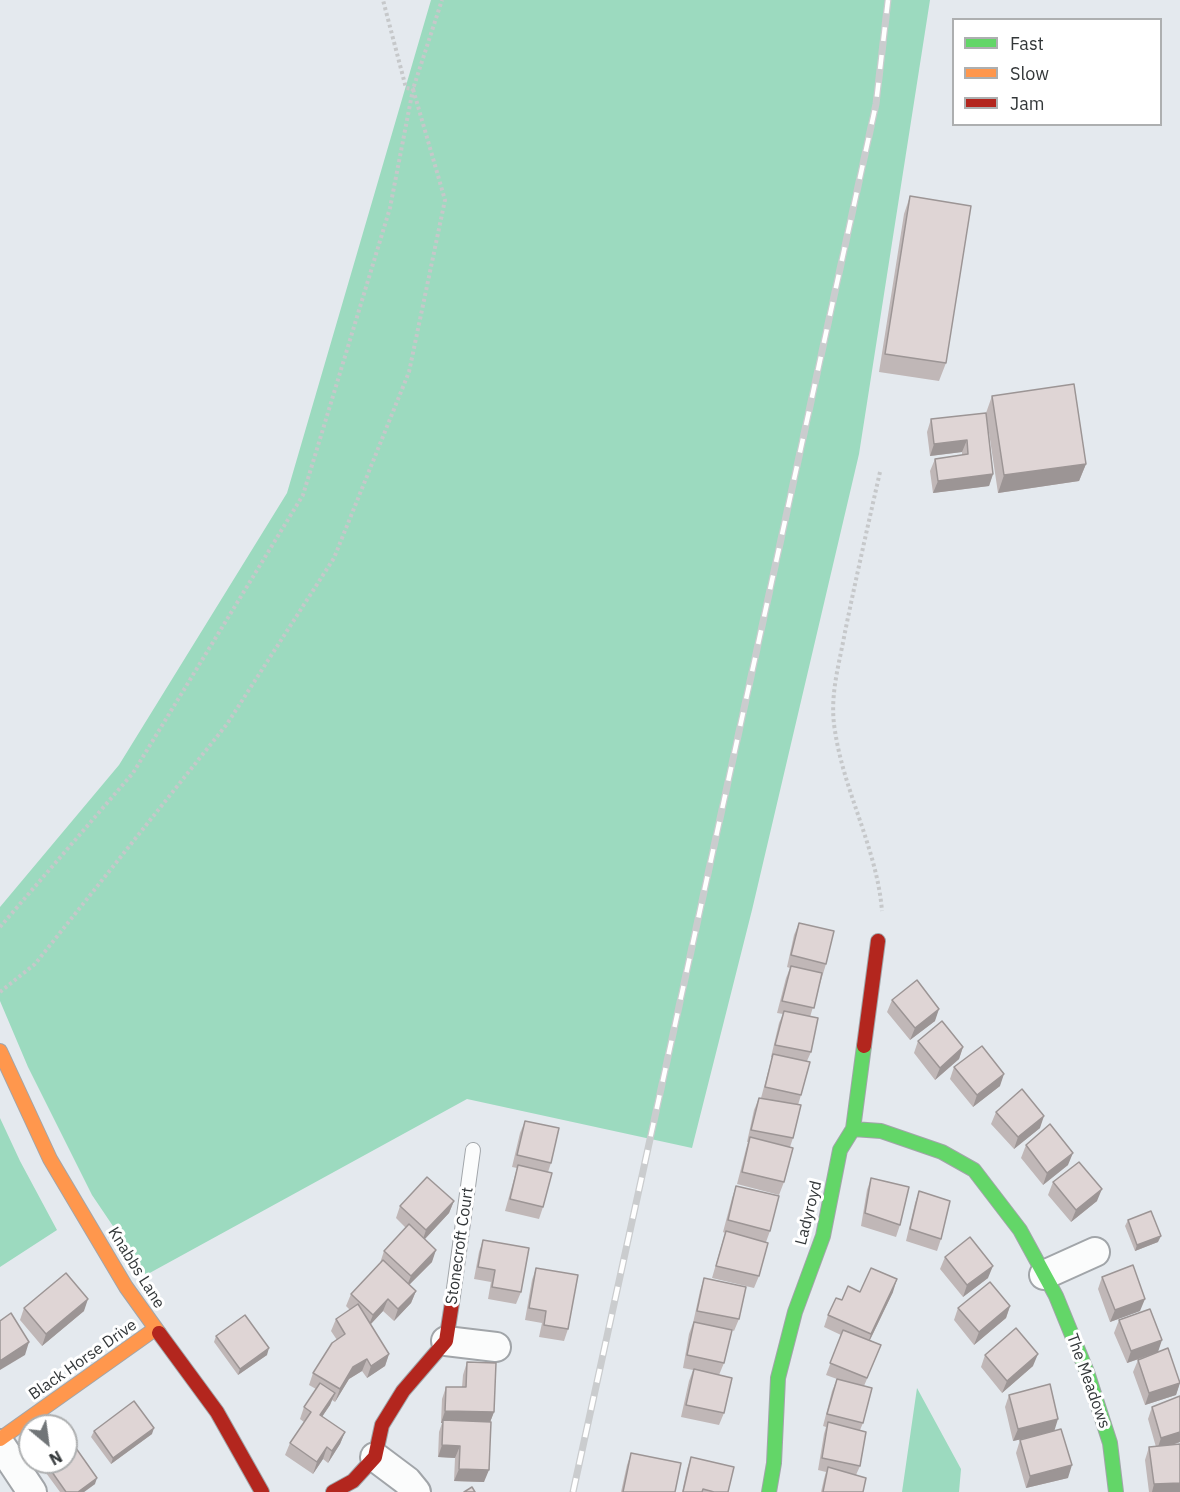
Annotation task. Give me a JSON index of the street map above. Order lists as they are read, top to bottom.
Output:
{
  "streets": {
    "street": [
      "Ladyroyd",
      "Stonecroft Court",
      "Knabbs Lane",
      "Black Horse Drive",
      "The Meadows"
    ]
  },
  "crossings": [
    ["Ladyroyd", "The Meadows"],
    ["Knabbs Lane", "Black Horse Drive"]
  ],
  "legend": ["Fast", "Slow", "Jam"],
  "north": "bottom right"
}
